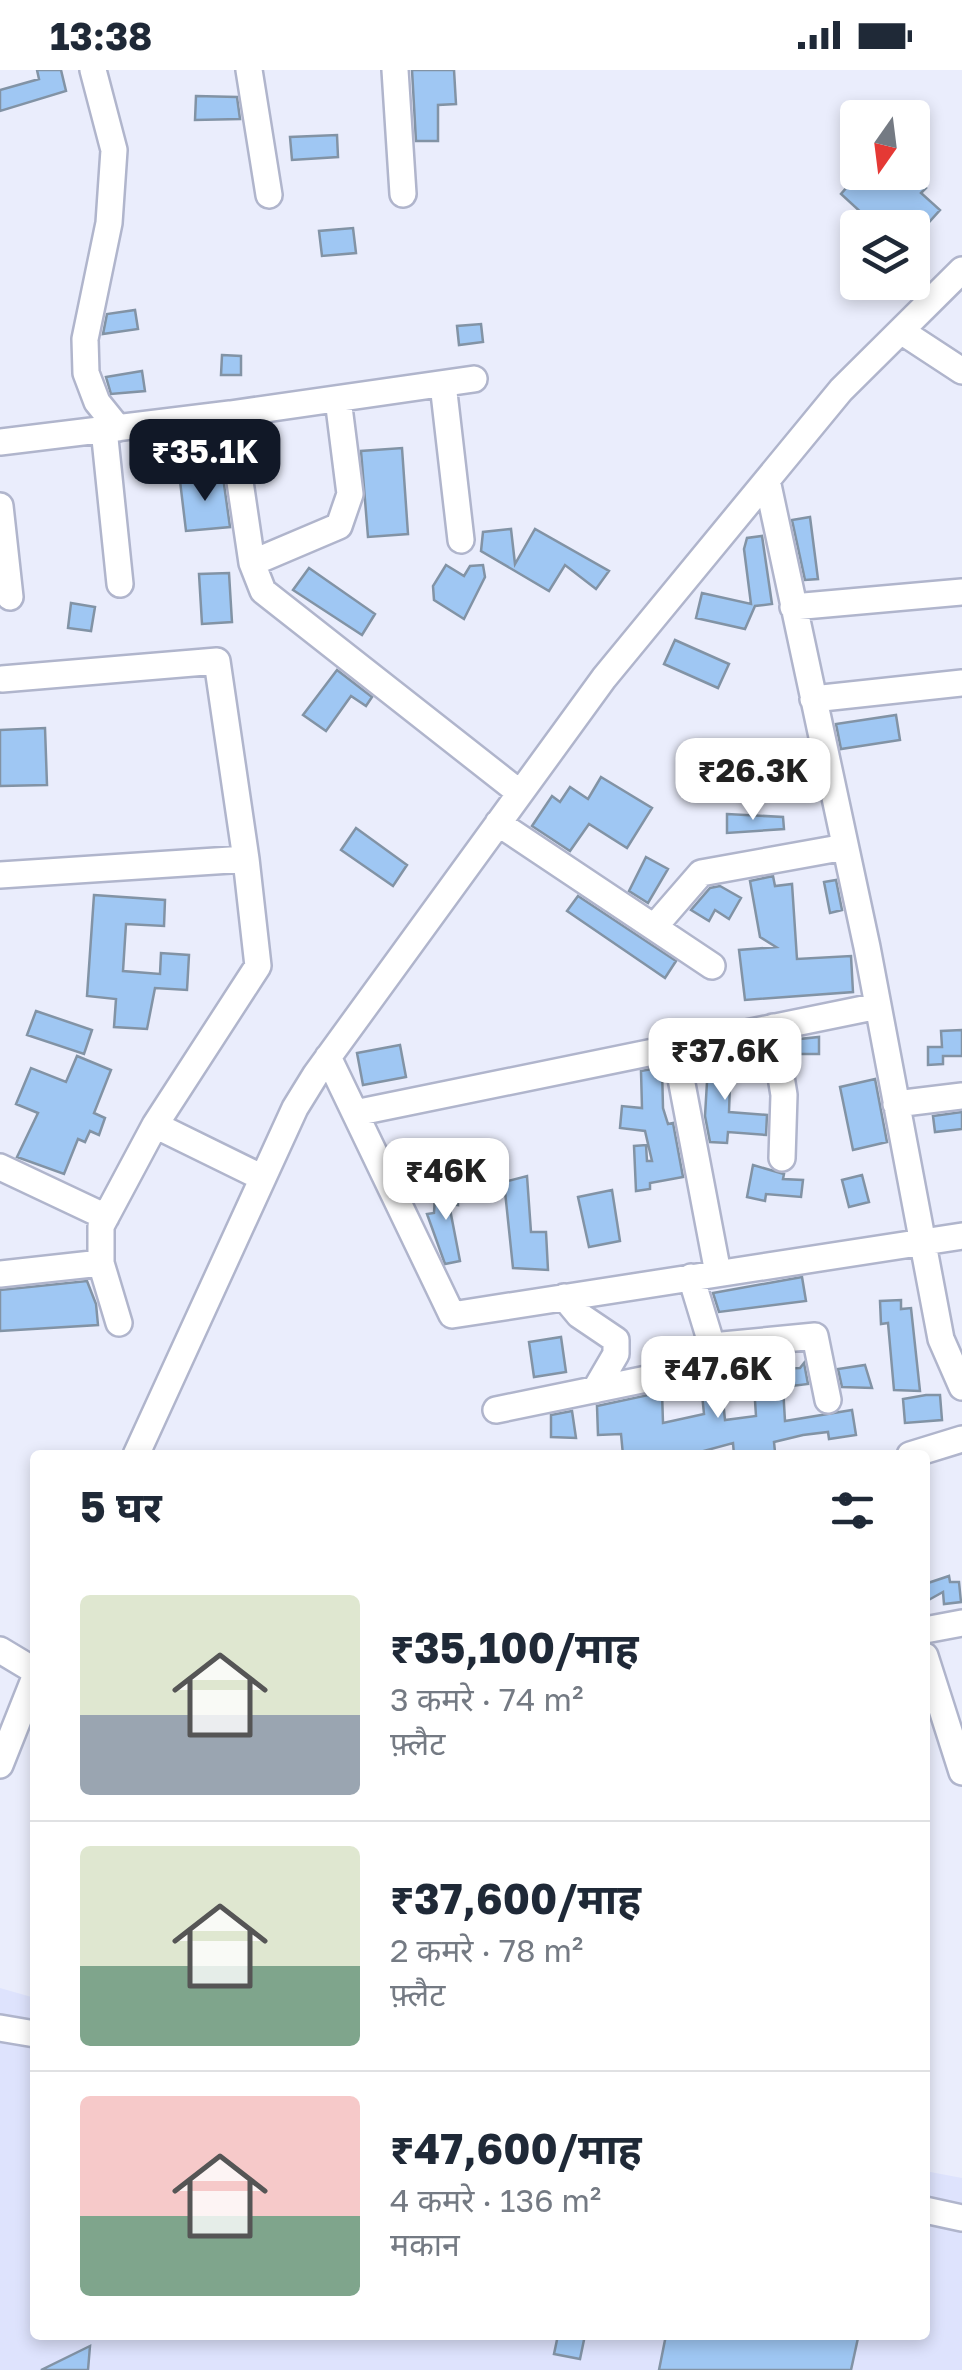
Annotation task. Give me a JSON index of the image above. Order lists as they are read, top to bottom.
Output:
{
  "north": "bottom",
  "page": {
    "status": "13:38",
    "price": [
      "₹35.1K",
      "₹26.3K",
      "₹37.6K",
      "₹46K",
      "₹47.6K"
    ],
    "heading": "5 घर",
    "list": [
      {
        "name": "₹35,100/माह",
        "note": "3 कमरे · 74 m² · फ़्लैट"
      },
      {
        "name": "₹37,600/माह",
        "note": "2 कमरे · 78 m² · फ़्लैट"
      },
      {
        "name": "₹47,600/माह",
        "note": "4 कमरे · 136 m² · मकान"
      }
    ]
  }
}
